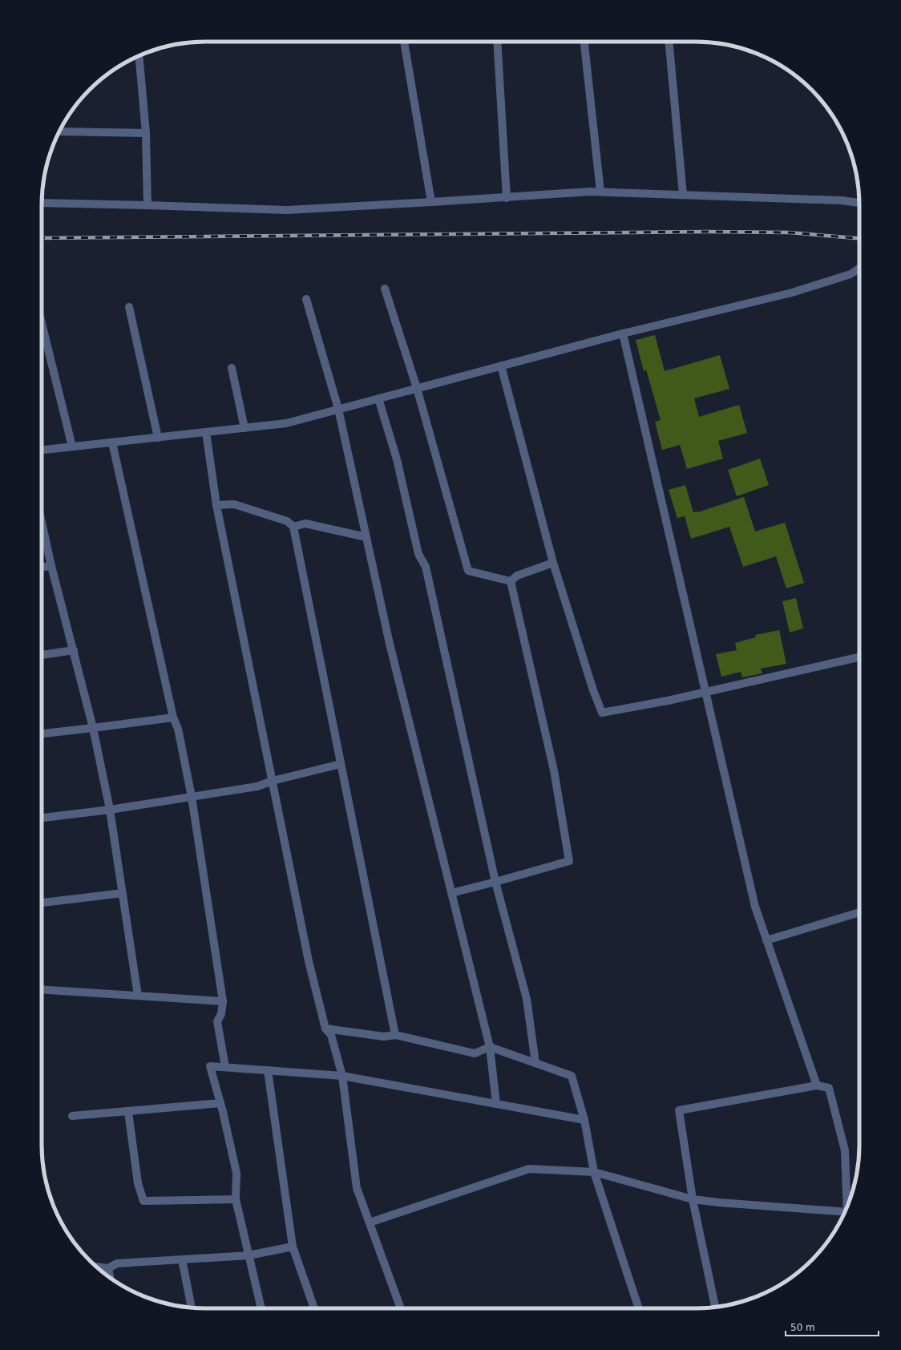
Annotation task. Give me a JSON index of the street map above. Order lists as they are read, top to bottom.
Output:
{
  "scale_bar": "50 m"
}
